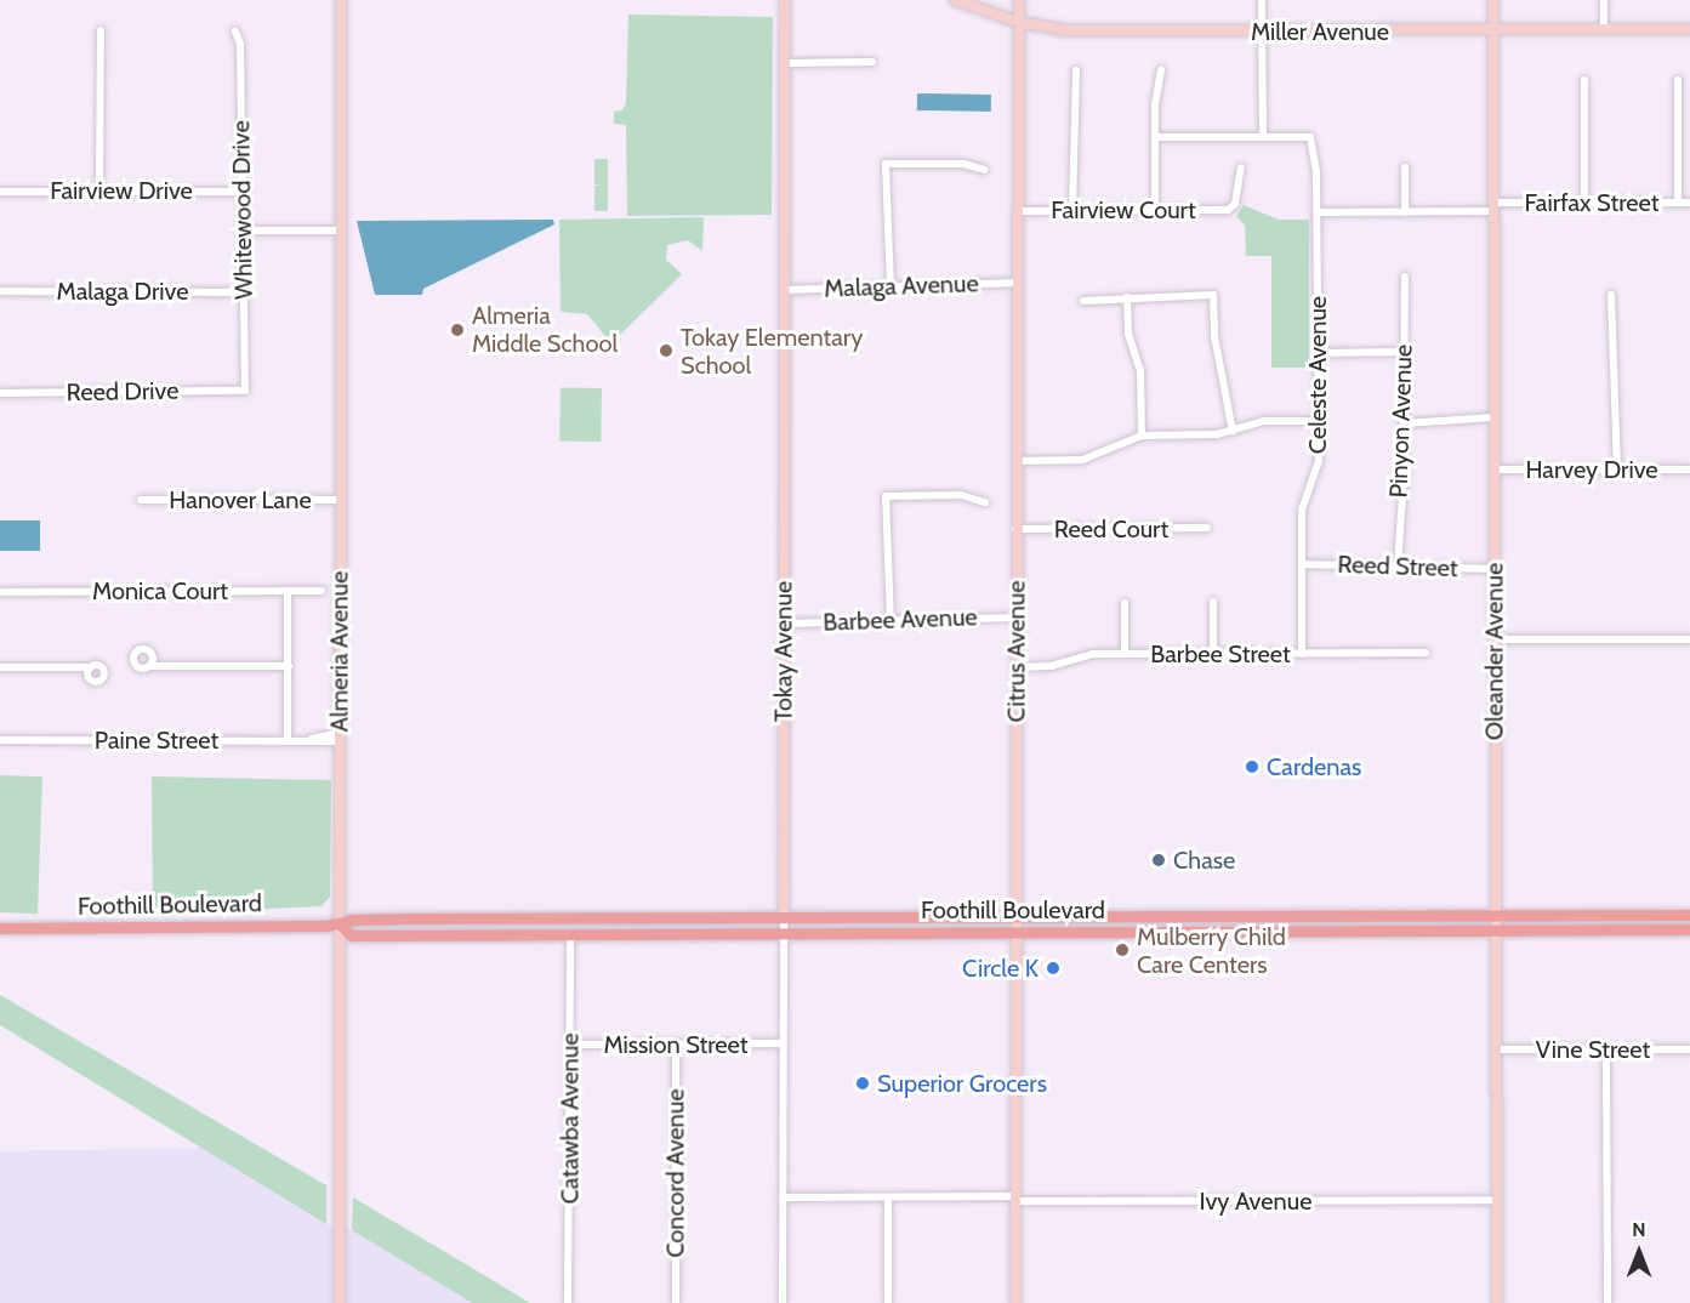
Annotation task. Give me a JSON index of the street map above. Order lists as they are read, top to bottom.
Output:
{
  "streets": {
    "main road": ["Foothill Boulevard"],
    "street": [
      "Miller Avenue",
      "Fairview Drive",
      "Fairfax Street",
      "Whitewood Drive",
      "Fairview Court",
      "Malaga Avenue",
      "Malaga Drive",
      "Celeste Avenue",
      "Reed Drive",
      "Pinyon Avenue",
      "Harvey Drive",
      "Hanover Lane",
      "Reed Court",
      "Reed Street",
      "Monica Court",
      "Barbee Avenue",
      "Almeria Avenue",
      "Tokay Avenue",
      "Citrus Avenue",
      "Oleander Avenue",
      "Barbee Street",
      "Paine Street",
      "Mission Street",
      "Vine Street",
      "Catawba Avenue",
      "Concord Avenue",
      "Ivy Avenue"
    ]
  },
  "crossings": [
    ["Miller Avenue", "Citrus Avenue"],
    ["Miller Avenue", "Oleander Avenue"],
    ["Fairview Drive", "Whitewood Drive"],
    ["Fairfax Street", "Celeste Avenue"],
    ["Fairfax Street", "Oleander Avenue"],
    ["Whitewood Drive", "Malaga Drive"],
    ["Whitewood Drive", "Reed Drive"],
    ["Fairview Court", "Citrus Avenue"],
    ["Malaga Avenue", "Tokay Avenue"],
    ["Malaga Avenue", "Citrus Avenue"],
    ["Celeste Avenue", "Reed Street"],
    ["Celeste Avenue", "Barbee Street"],
    ["Pinyon Avenue", "Reed Street"],
    ["Harvey Drive", "Oleander Avenue"],
    ["Hanover Lane", "Almeria Avenue"],
    ["Reed Court", "Citrus Avenue"],
    ["Reed Street", "Oleander Avenue"],
    ["Barbee Avenue", "Tokay Avenue"],
    ["Barbee Avenue", "Citrus Avenue"],
    ["Almeria Avenue", "Paine Street"],
    ["Almeria Avenue", "Foothill Boulevard"],
    ["Tokay Avenue", "Foothill Boulevard"],
    ["Tokay Avenue", "Mission Street"],
    ["Tokay Avenue", "Ivy Avenue"],
    ["Citrus Avenue", "Barbee Street"],
    ["Citrus Avenue", "Foothill Boulevard"],
    ["Citrus Avenue", "Ivy Avenue"],
    ["Oleander Avenue", "Foothill Boulevard"],
    ["Oleander Avenue", "Vine Street"],
    ["Oleander Avenue", "Ivy Avenue"],
    ["Foothill Boulevard", "Catawba Avenue"],
    ["Mission Street", "Catawba Avenue"],
    ["Mission Street", "Concord Avenue"]
  ],
  "places": [
    "Almeria Middle School",
    "Tokay Elementary School",
    "Cardenas",
    "Chase",
    "Mulberry Child Care Centers",
    "Circle K",
    "Superior Grocers"
  ],
  "north": "top"
}
